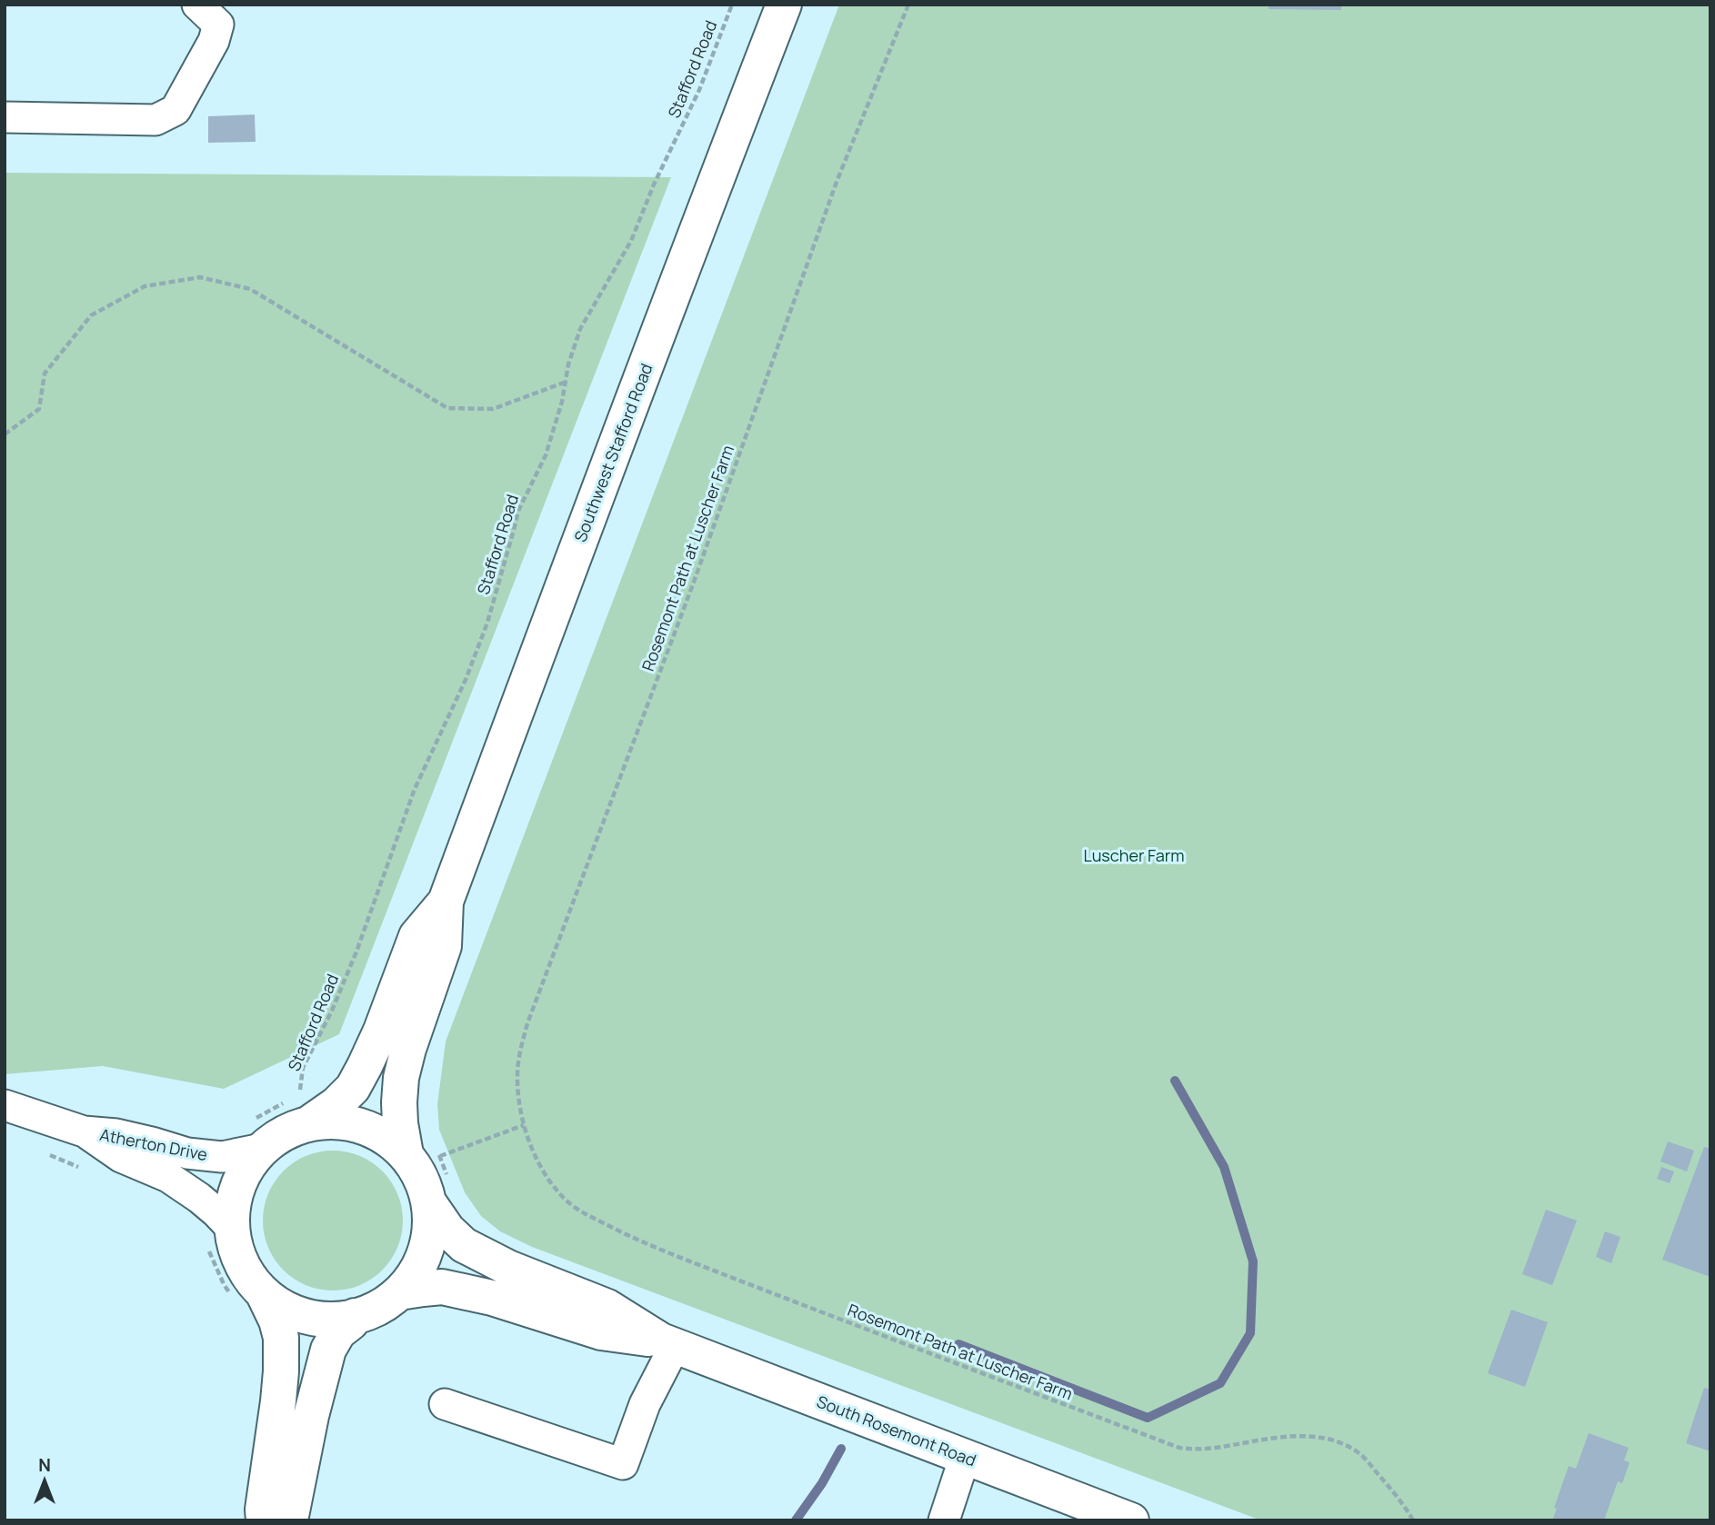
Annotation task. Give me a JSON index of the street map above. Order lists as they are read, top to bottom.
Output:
{
  "streets": {
    "main road": ["Southwest Stafford Road", "South Rosemont Road"],
    "street": ["Atherton Drive"],
    "path": ["Stafford Road", "Rosemont Path at Luscher Farm"]
  },
  "crossings": [
    ["Stafford Road", "Southwest Stafford Road"]
  ],
  "parks": ["Luscher Farm"],
  "north": "top"
}
